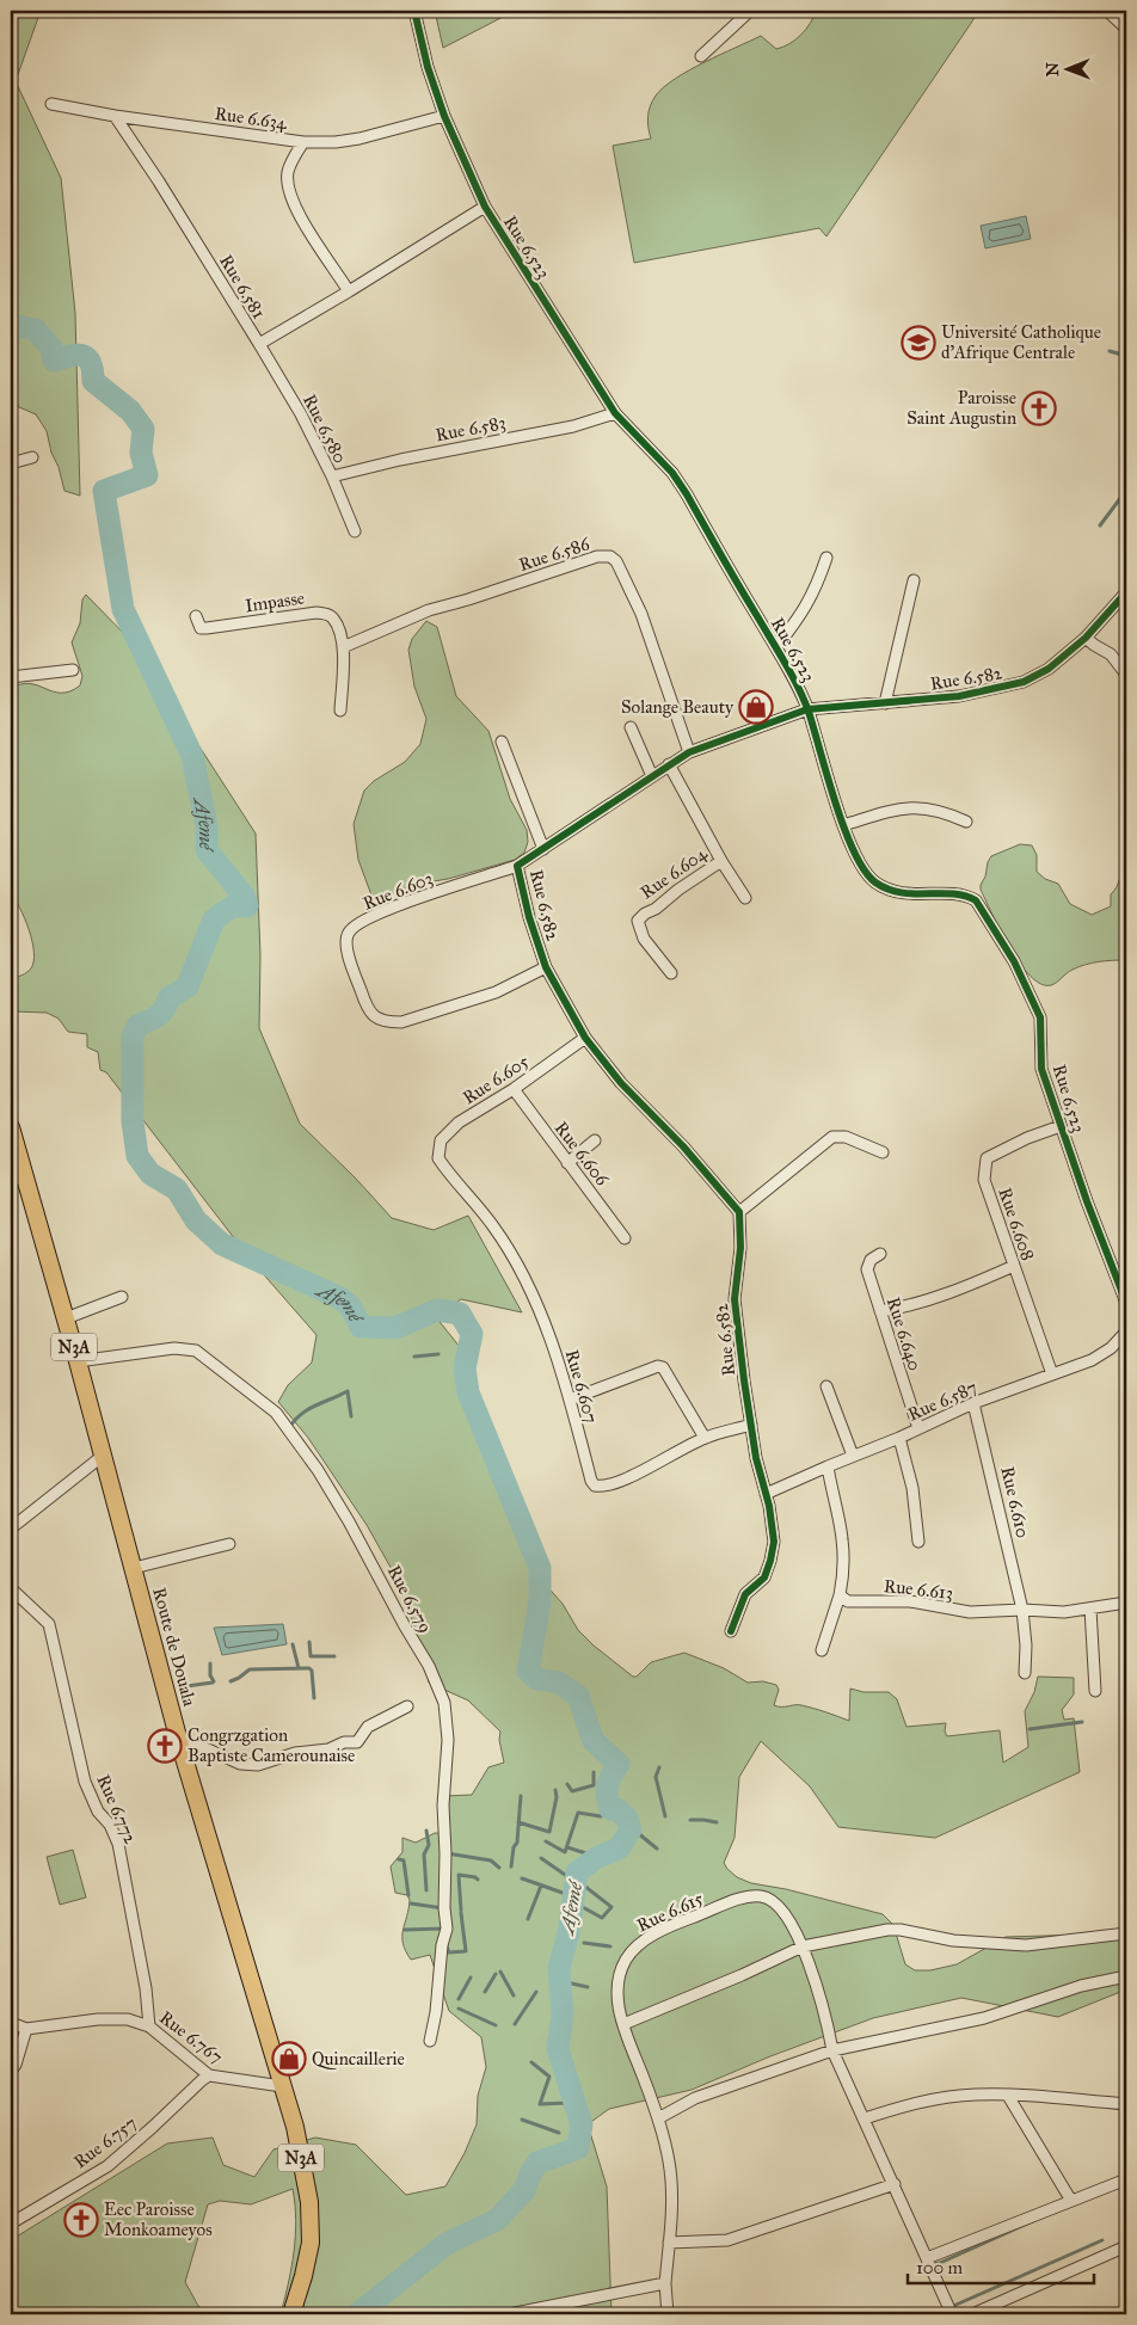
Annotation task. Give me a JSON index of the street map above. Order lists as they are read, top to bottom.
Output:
{
  "streets": {
    "highway": ["N3A", "Route de Douala"],
    "street": [
      "Rue 6.634",
      "Rue 6.523",
      "Rue 6.581",
      "Rue 6.580",
      "Rue 6.583",
      "Rue 6.586",
      "Impasse",
      "Rue 6.582",
      "Rue 6.604",
      "Rue 6.603",
      "Rue 6.605",
      "Rue 6.606",
      "Rue 6.608",
      "Rue 6.640",
      "Rue 6.607",
      "Rue 6.587",
      "Rue 6.610",
      "Rue 6.613",
      "Rue 6.579",
      "Rue 6.772",
      "Rue 6.615",
      "Rue 6.767",
      "Rue 6.757"
    ]
  },
  "crossings": [
    ["Rue 6.634", "Rue 6.523"],
    ["Rue 6.634", "Rue 6.581"],
    ["Rue 6.523", "Rue 6.581"],
    ["Rue 6.523", "Rue 6.583"],
    ["Rue 6.523", "Rue 6.582"],
    ["Rue 6.523", "Rue 6.608"],
    ["Rue 6.581", "Rue 6.580"],
    ["Rue 6.580", "Rue 6.583"],
    ["Rue 6.586", "Impasse"],
    ["Rue 6.586", "Rue 6.582"],
    ["Rue 6.582", "Rue 6.604"],
    ["Rue 6.582", "Rue 6.603"],
    ["Rue 6.582", "Rue 6.605"],
    ["Rue 6.582", "Rue 6.607"],
    ["Rue 6.582", "Rue 6.587"],
    ["Rue 6.605", "Rue 6.606"],
    ["Rue 6.605", "Rue 6.607"],
    ["Rue 6.608", "Rue 6.587"],
    ["Rue 6.640", "Rue 6.587"],
    ["Rue 6.587", "Rue 6.610"],
    ["Rue 6.610", "Rue 6.613"],
    ["Rue 6.579", "Route de Douala"],
    ["Route de Douala", "Rue 6.767"],
    ["Rue 6.772", "Rue 6.767"],
    ["Rue 6.767", "Rue 6.757"]
  ],
  "water": ["Afemé"],
  "places": {
    "school or university": ["Université Catholique d'Afrique Centrale"],
    "church": ["Paroisse Saint Augustin", "Congrzgation Baptiste Camerounaise", "Eec Paroisse Monkoameyos"],
    "shop": ["Solange Beauty", "Quincaillerie"]
  },
  "scale_bar": "100 m",
  "north": "left"
}
